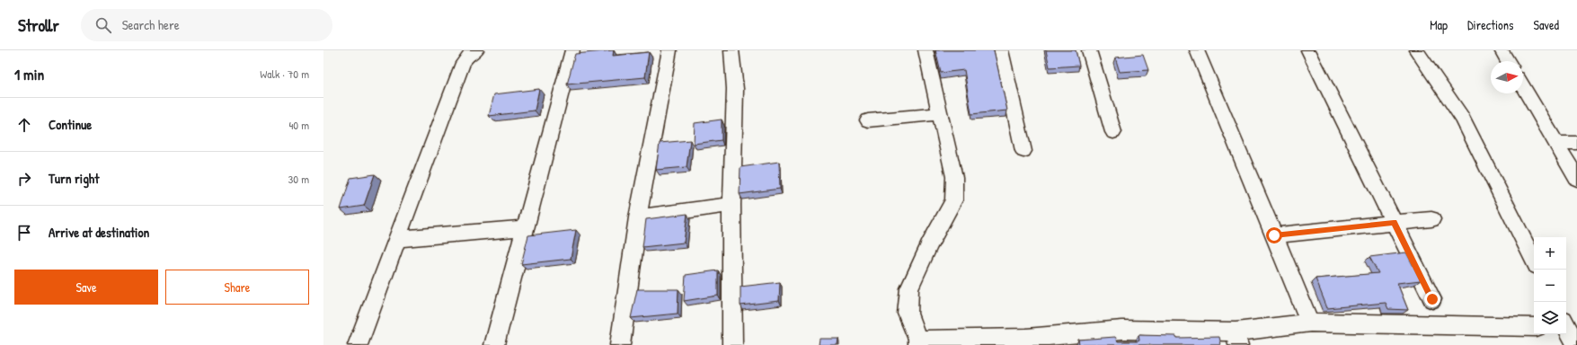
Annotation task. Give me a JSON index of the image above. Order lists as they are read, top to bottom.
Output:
{
  "north": "right",
  "page": {
    "header": "Strollr",
    "search": "Search here",
    "nav": ["Map", "Directions", "Saved"],
    "heading": ["1 min", "Walk · 70 m"],
    "list": [
      ["Continue", "40 m"],
      ["Turn right", "30 m"],
      "Arrive at destination"
    ],
    "map_buttons": ["+", "−"],
    "buttons": ["Save", "Share"]
  }
}
